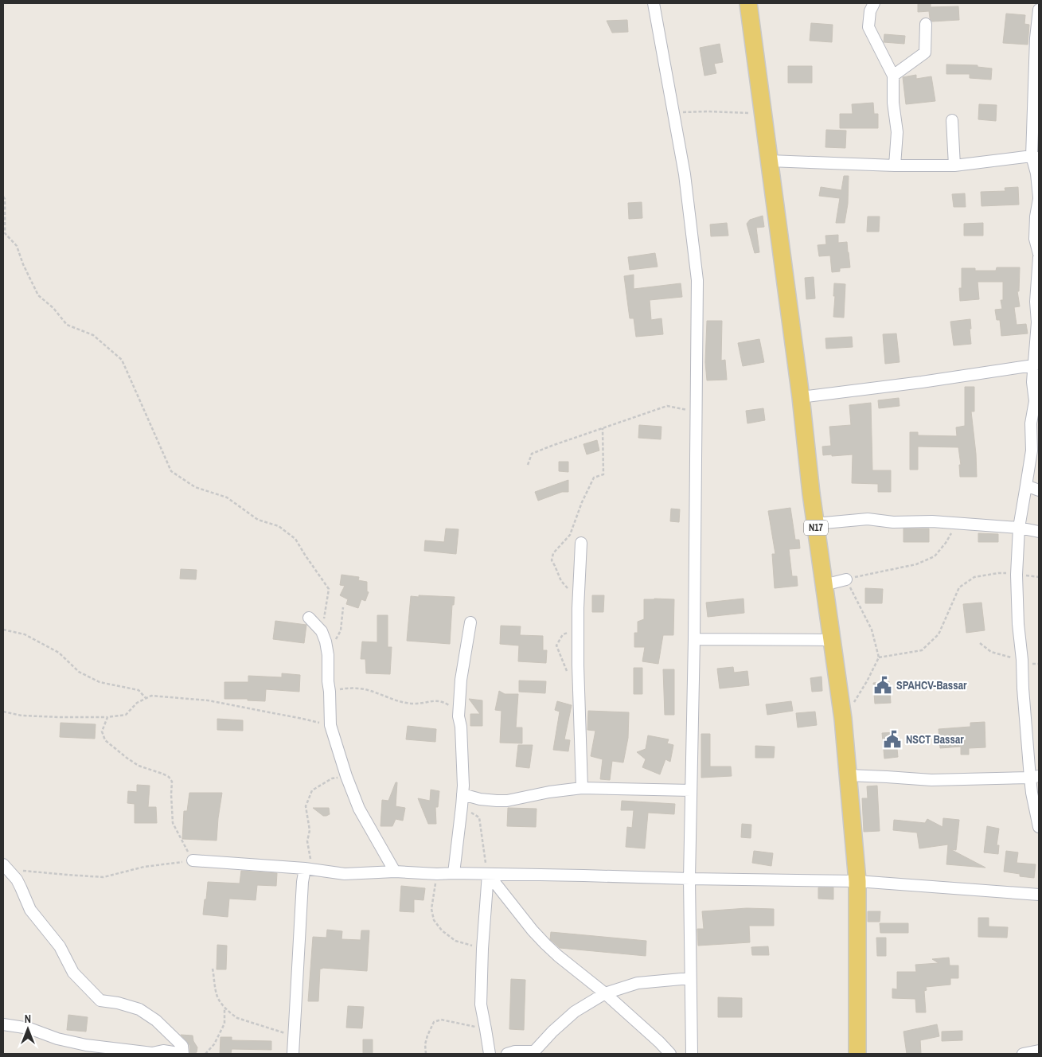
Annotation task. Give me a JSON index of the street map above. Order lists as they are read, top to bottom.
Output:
{
  "streets": {
    "main road": ["N17"]
  },
  "places": {
    "public building": ["SPAHCV-Bassar", "NSCT Bassar"]
  },
  "north": "top"
}
